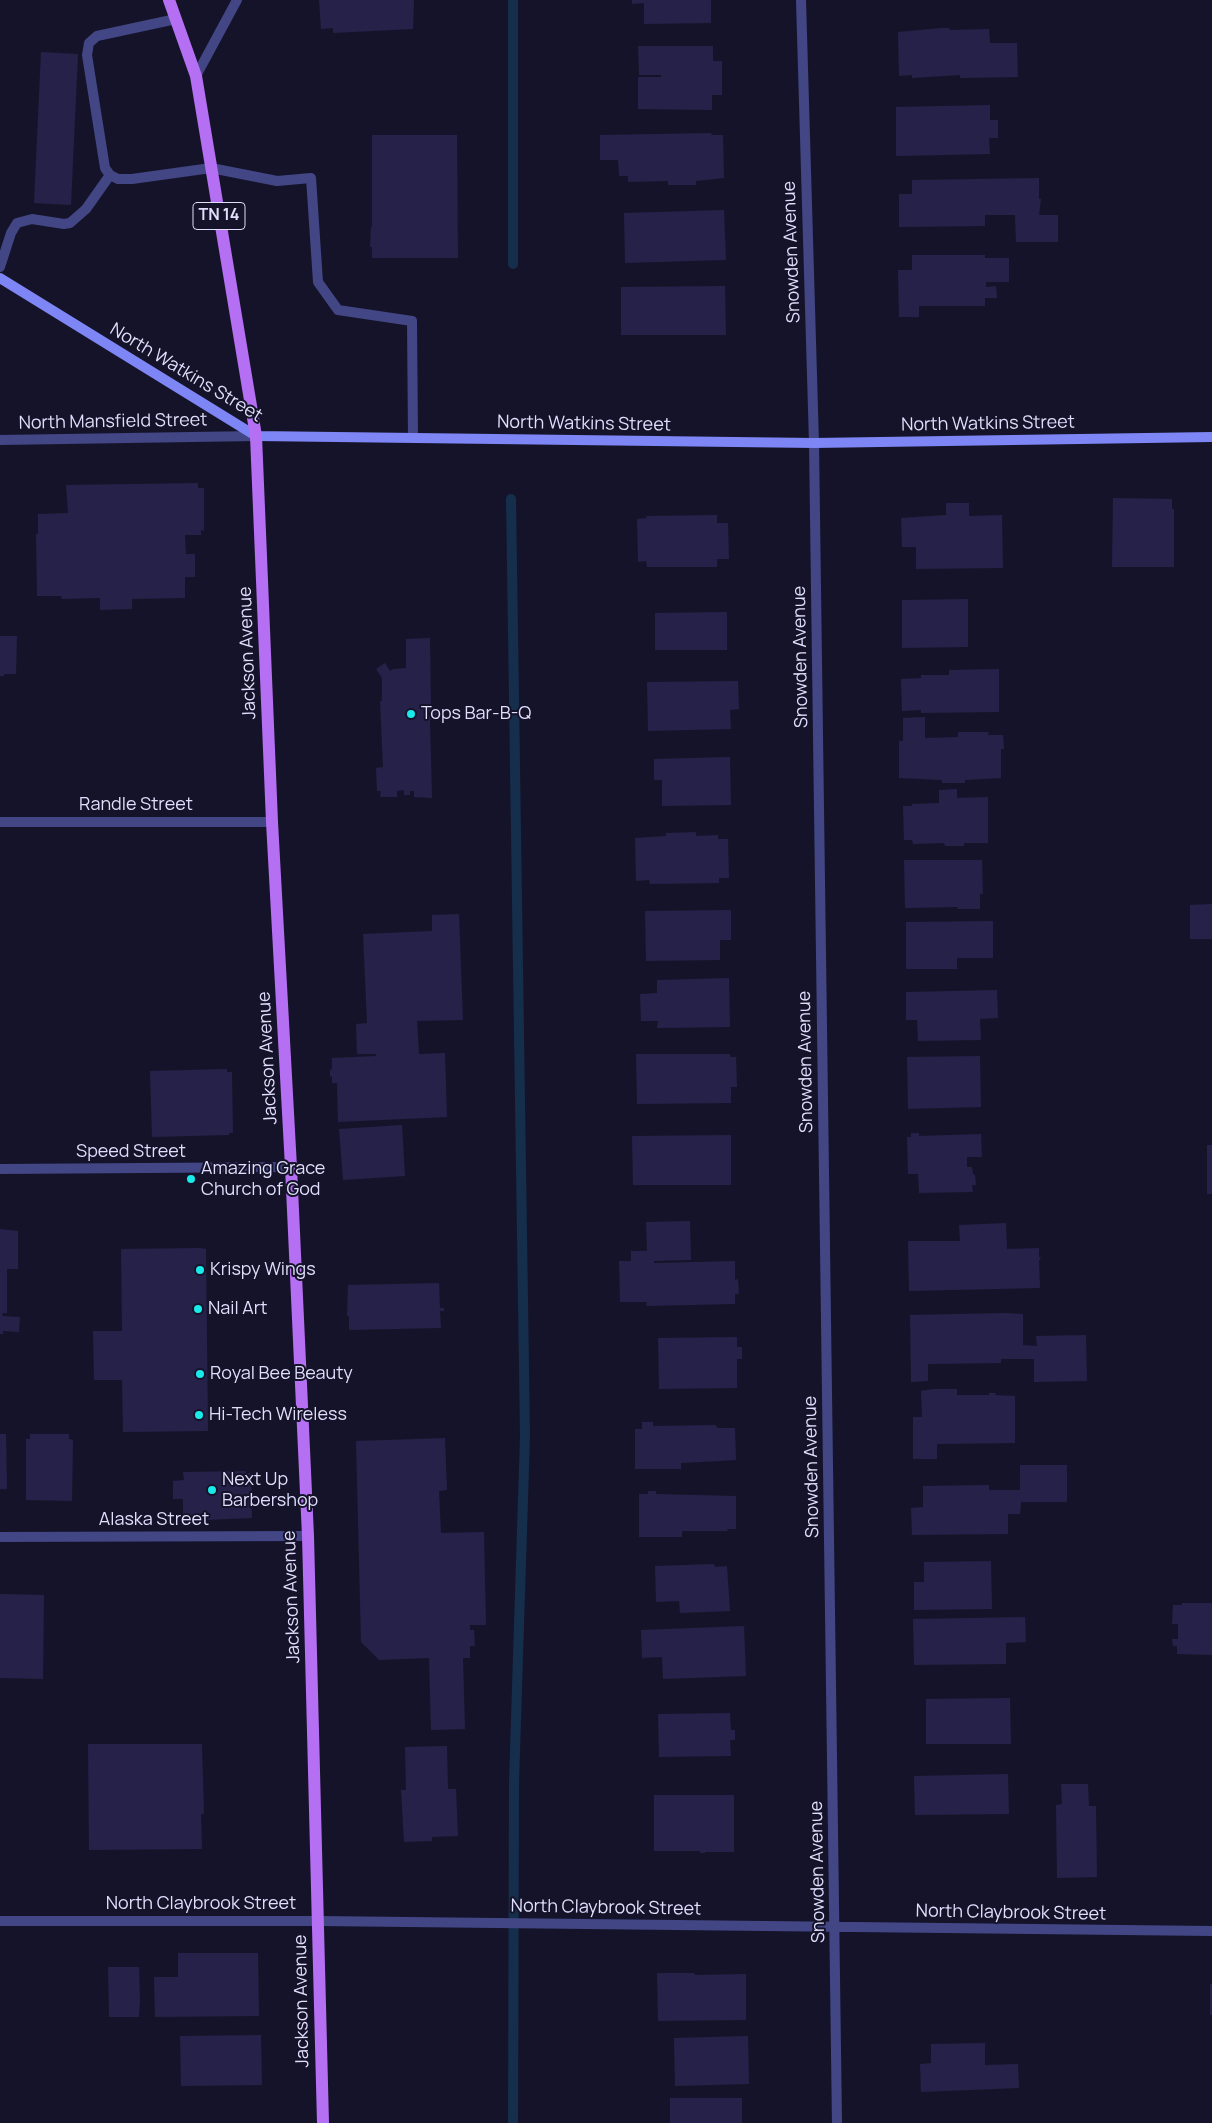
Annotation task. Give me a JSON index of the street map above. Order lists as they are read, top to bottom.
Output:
{
  "streets": {
    "main road": ["TN 14", "North Watkins Street", "Jackson Avenue"],
    "street": [
      "Snowden Avenue",
      "North Mansfield Street",
      "Randle Street",
      "Speed Street",
      "Alaska Street",
      "North Claybrook Street"
    ]
  },
  "crossings": [
    ["Snowden Avenue", "North Watkins Street"],
    ["Snowden Avenue", "North Claybrook Street"],
    ["North Watkins Street", "North Mansfield Street"],
    ["North Watkins Street", "Jackson Avenue"],
    ["North Mansfield Street", "Jackson Avenue"],
    ["Jackson Avenue", "Randle Street"],
    ["Jackson Avenue", "Speed Street"],
    ["Jackson Avenue", "Alaska Street"],
    ["Jackson Avenue", "North Claybrook Street"]
  ],
  "places": [
    "Tops Bar-B-Q",
    "Amazing Grace Church of God",
    "Krispy Wings",
    "Nail Art",
    "Royal Bee Beauty",
    "Hi-Tech Wireless",
    "Next Up Barbershop"
  ]
}
